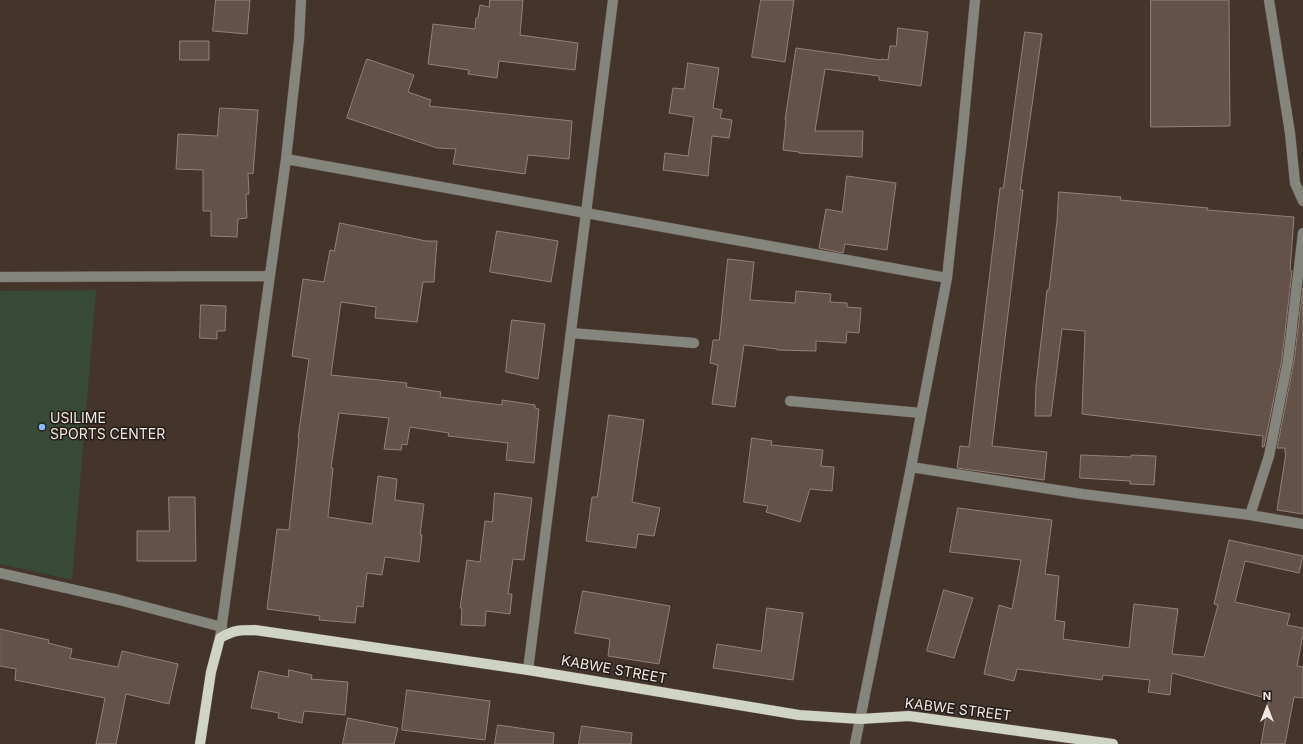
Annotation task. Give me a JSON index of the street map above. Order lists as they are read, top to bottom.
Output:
{
  "streets": {
    "main road": ["KABWE STREET"]
  },
  "places": ["USILIME SPORTS CENTER"],
  "north": "top"
}
